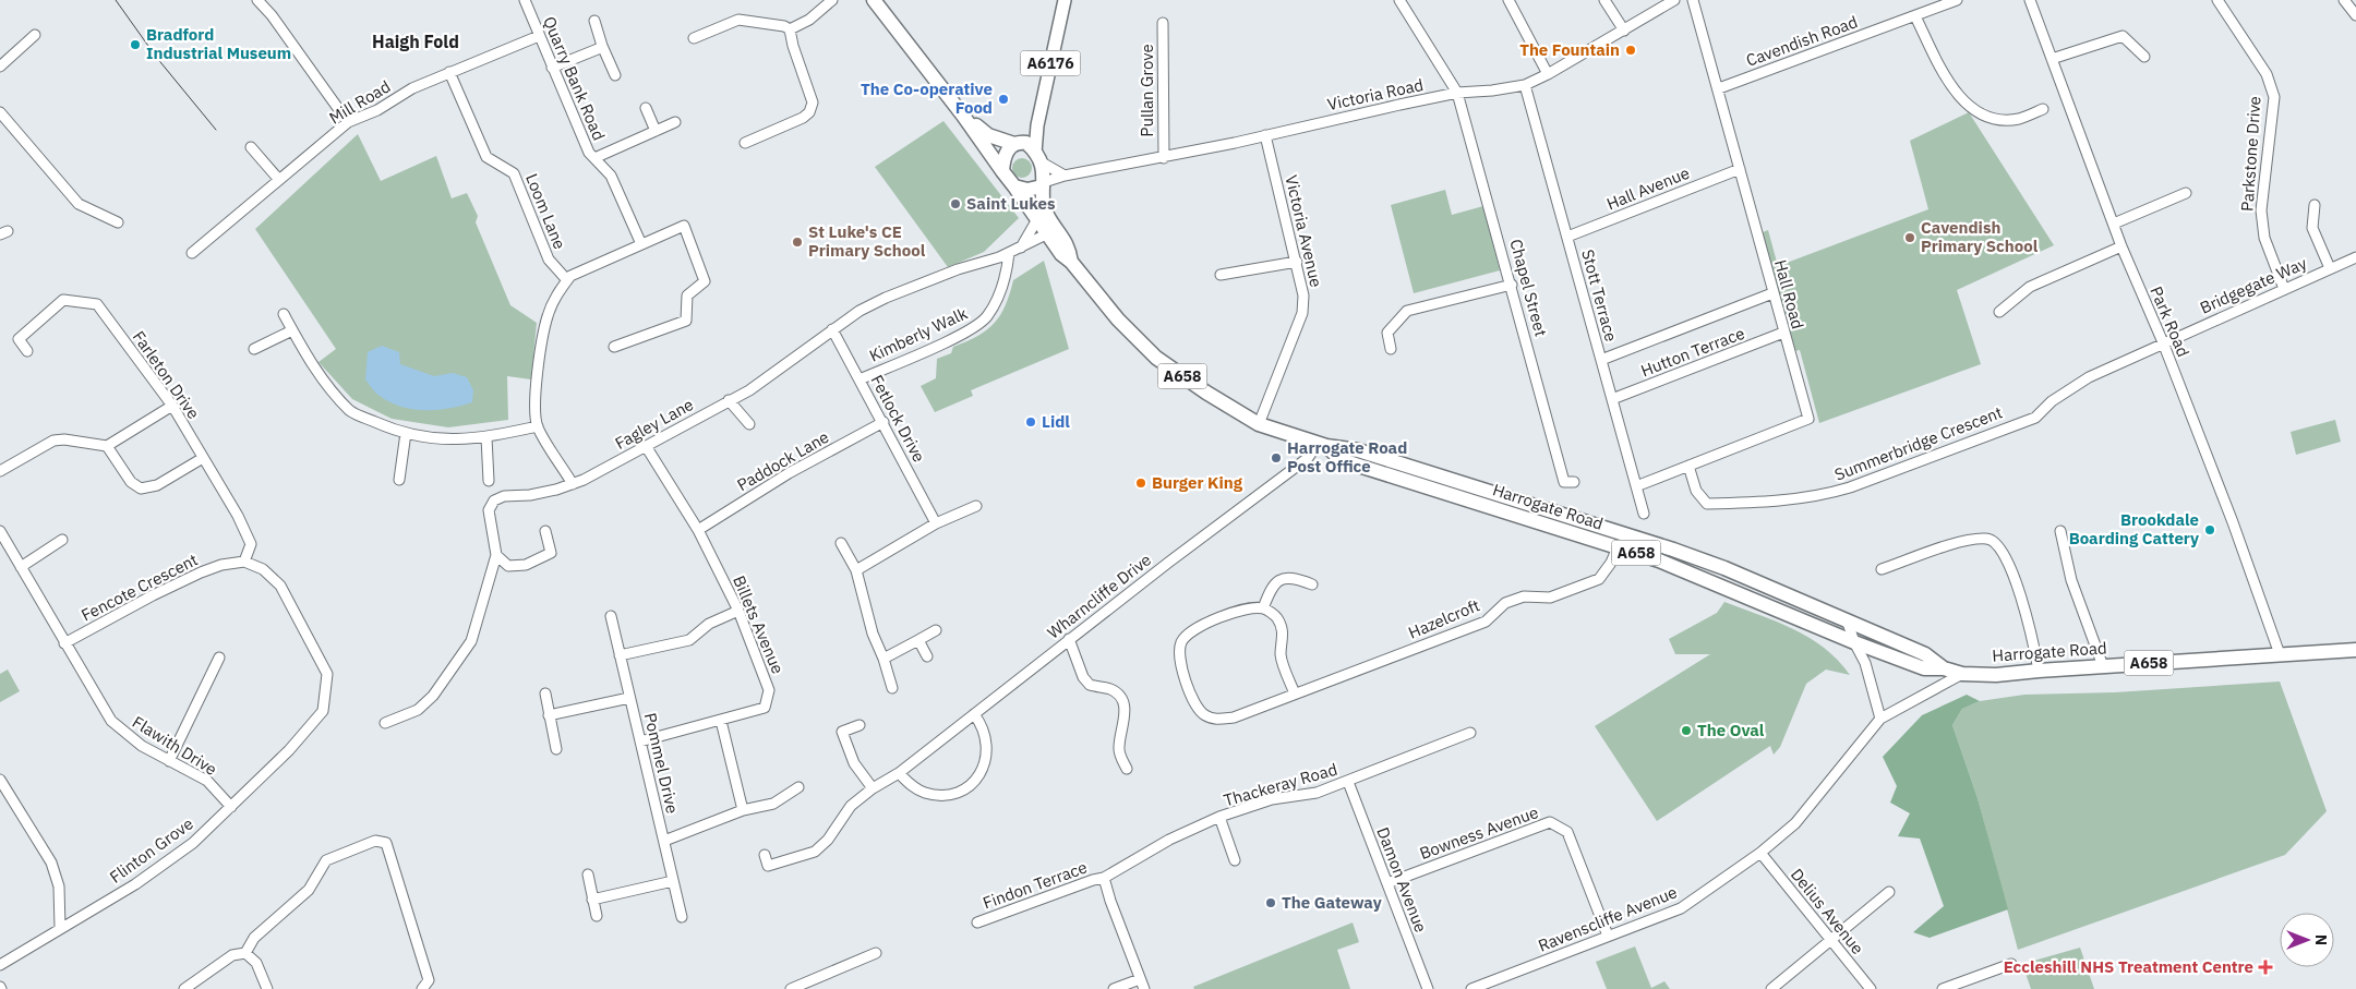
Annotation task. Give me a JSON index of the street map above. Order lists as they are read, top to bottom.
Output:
{
  "streets": {
    "highway": ["A658", "Harrogate Road"],
    "main road": ["A6176"],
    "street": [
      "Cavendish Road",
      "Quarry Bank Road",
      "Pullan Grove",
      "Victoria Road",
      "Mill Road",
      "Parkstone Drive",
      "Hall Avenue",
      "Loom Lane",
      "Victoria Avenue",
      "Bridgegate Way",
      "Chapel Street",
      "Hall Road",
      "Stott Terrace",
      "Park Road",
      "Kimberly Walk",
      "Hutton Terrace",
      "Farleton Drive",
      "Fetlock Drive",
      "Fagley Lane",
      "Summerbridge Crescent",
      "Paddock Lane",
      "Fencote Crescent",
      "Wharncliffe Drive",
      "Hazelcroft",
      "Billets Avenue",
      "Flawith Drive",
      "Pommel Drive",
      "Thackeray Road",
      "Bowness Avenue",
      "Flinton Grove",
      "Damon Avenue",
      "Findon Terrace",
      "Delius Avenue",
      "Ravenscliffe Avenue"
    ]
  },
  "crossings": [
    ["Cavendish Road", "Hall Road"],
    ["A6176", "Harrogate Road"],
    ["Quarry Bank Road", "Mill Road"],
    ["Pullan Grove", "Victoria Road"],
    ["Victoria Road", "Victoria Avenue"],
    ["Victoria Road", "Chapel Street"],
    ["Victoria Road", "Stott Terrace"],
    ["Victoria Road", "Harrogate Road"],
    ["Mill Road", "Loom Lane"],
    ["Parkstone Drive", "Bridgegate Way"],
    ["Hall Avenue", "Hall Road"],
    ["Hall Avenue", "Stott Terrace"],
    ["Victoria Avenue", "Harrogate Road"],
    ["Bridgegate Way", "Park Road"],
    ["Bridgegate Way", "Summerbridge Crescent"],
    ["Hall Road", "Stott Terrace"],
    ["Hall Road", "Hutton Terrace"],
    ["Hall Road", "Summerbridge Crescent"],
    ["Stott Terrace", "Hutton Terrace"],
    ["Park Road", "Summerbridge Crescent"],
    ["Park Road", "Harrogate Road"],
    ["Kimberly Walk", "Fetlock Drive"],
    ["Kimberly Walk", "Fagley Lane"],
    ["Farleton Drive", "Fencote Crescent"],
    ["Farleton Drive", "Flinton Grove"],
    ["Fetlock Drive", "Fagley Lane"],
    ["Fetlock Drive", "Paddock Lane"],
    ["Fagley Lane", "Harrogate Road"],
    ["Fagley Lane", "Billets Avenue"],
    ["Paddock Lane", "Billets Avenue"],
    ["Harrogate Road", "Wharncliffe Drive"],
    ["Harrogate Road", "Hazelcroft"],
    ["Harrogate Road", "Ravenscliffe Avenue"],
    ["Fencote Crescent", "Flawith Drive"],
    ["Fencote Crescent", "Flinton Grove"],
    ["Billets Avenue", "Pommel Drive"],
    ["Flawith Drive", "Flinton Grove"],
    ["Thackeray Road", "Damon Avenue"],
    ["Thackeray Road", "Findon Terrace"],
    ["Bowness Avenue", "Damon Avenue"],
    ["Bowness Avenue", "Ravenscliffe Avenue"],
    ["Delius Avenue", "Ravenscliffe Avenue"]
  ],
  "districts": ["Haigh Fold"],
  "places": {
    "other": [
      "Bradford Industrial Museum",
      "The Fountain",
      "The Co-operative Food",
      "Saint Lukes",
      "Cavendish Primary School",
      "St Luke's CE Primary School",
      "Lidl",
      "Harrogate Road Post Office",
      "Burger King",
      "Brookdale Boarding Cattery",
      "The Oval",
      "The Gateway"
    ],
    "health": ["Eccleshill NHS Treatment Centre"]
  },
  "north": "right"
}
